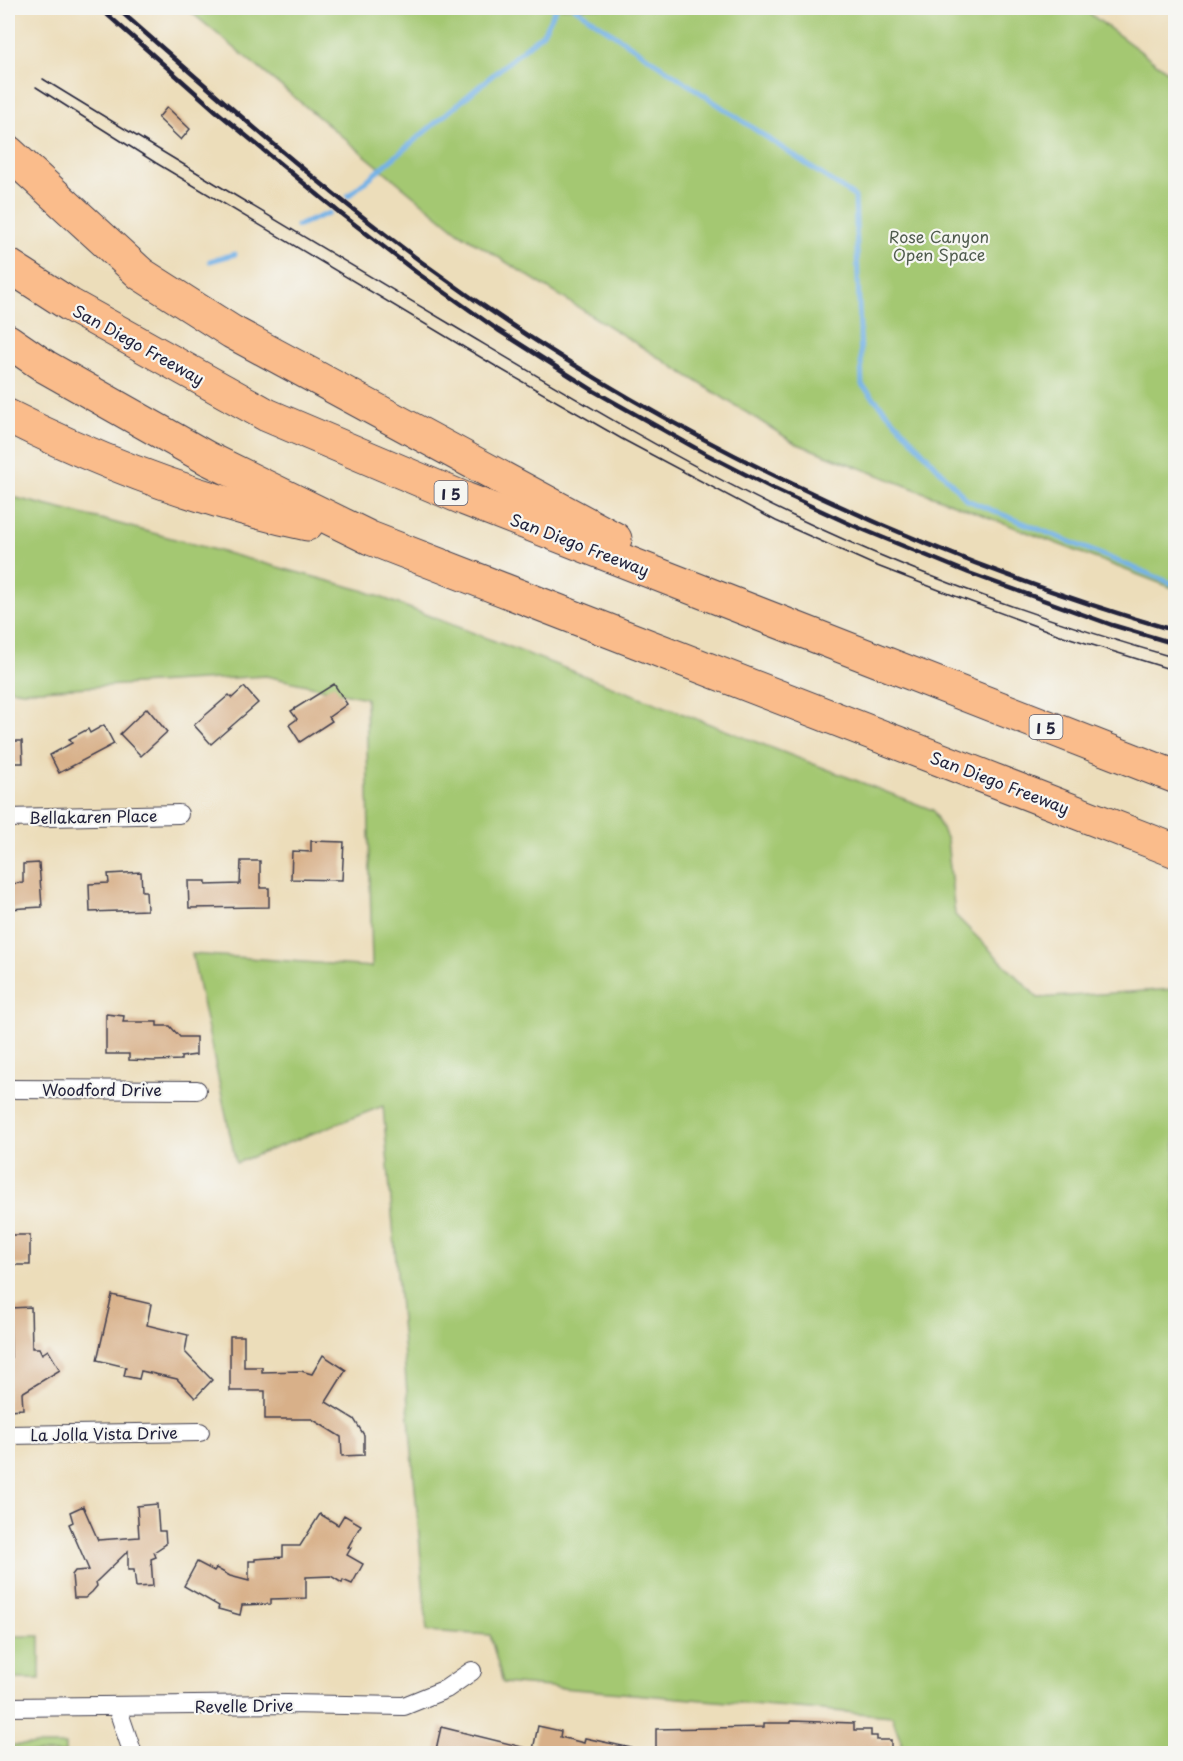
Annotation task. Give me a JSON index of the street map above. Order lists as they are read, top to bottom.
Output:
{
  "streets": {
    "highway": ["San Diego Freeway", "I 5"],
    "street": [
      "Bellakaren Place",
      "Woodford Drive",
      "La Jolla Vista Drive",
      "Revelle Drive"
    ]
  },
  "parks": ["Rose Canyon Open Space"]
}
